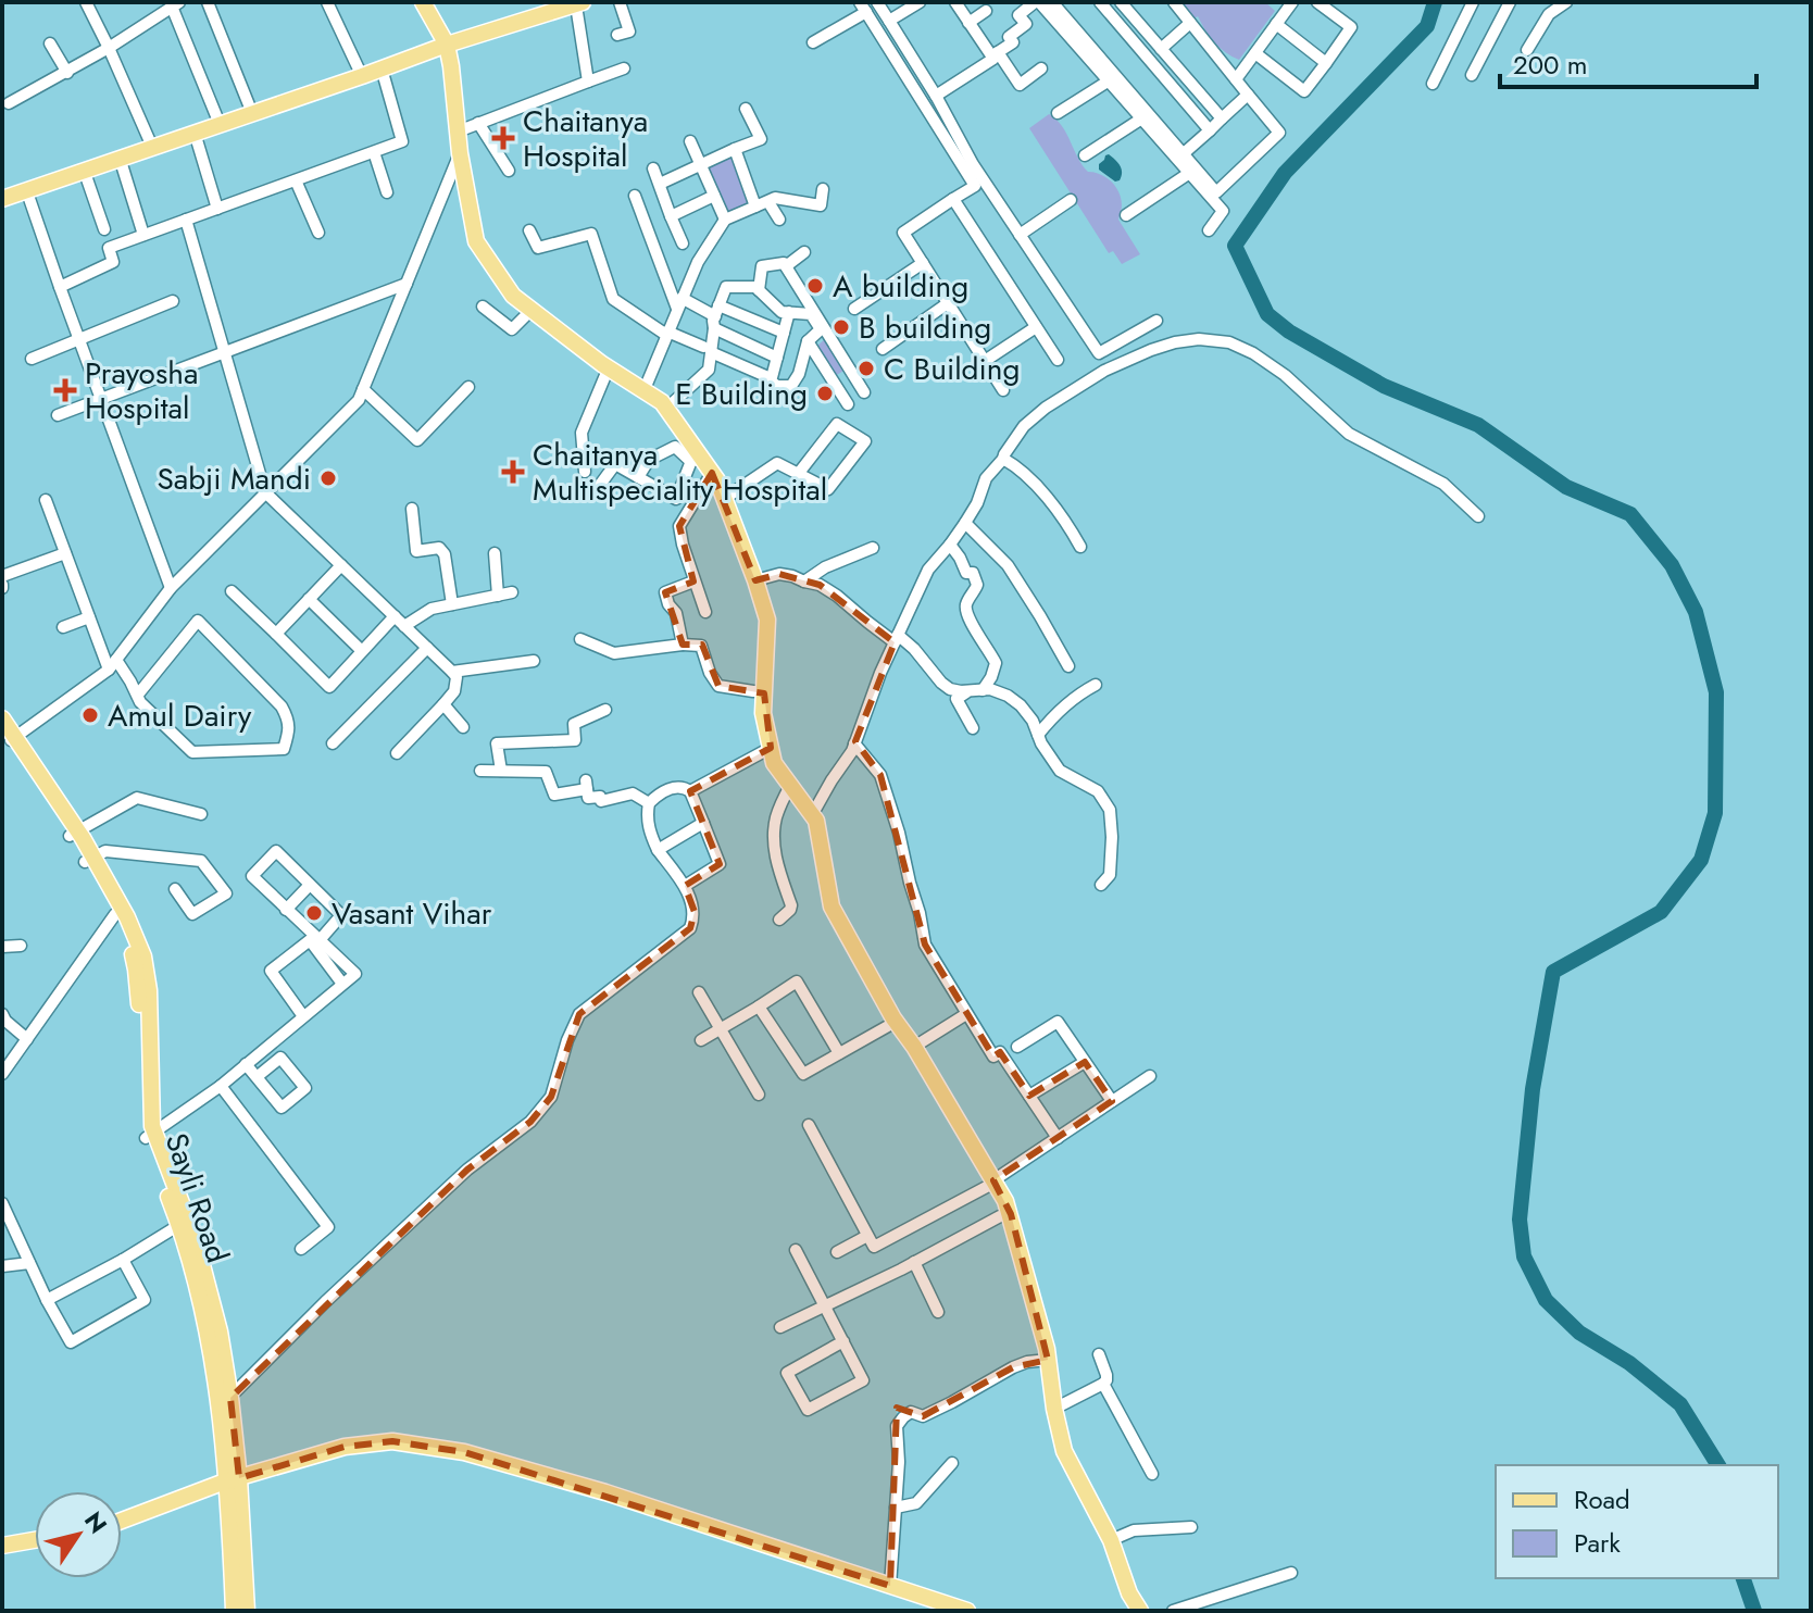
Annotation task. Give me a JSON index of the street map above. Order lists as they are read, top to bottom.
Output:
{
  "streets": {
    "main road": ["Sayli Road"]
  },
  "places": {
    "health": ["Chaitanya Hospital", "Prayosha Hospital", "Chaitanya Multispeciality Hospital"],
    "other": [
      "A building",
      "B building",
      "C Building",
      "E Building",
      "Sabji Mandi",
      "Amul Dairy",
      "Vasant Vihar"
    ]
  },
  "legend": ["Road", "Park"],
  "scale_bar": "200 m",
  "north": "top right"
}
